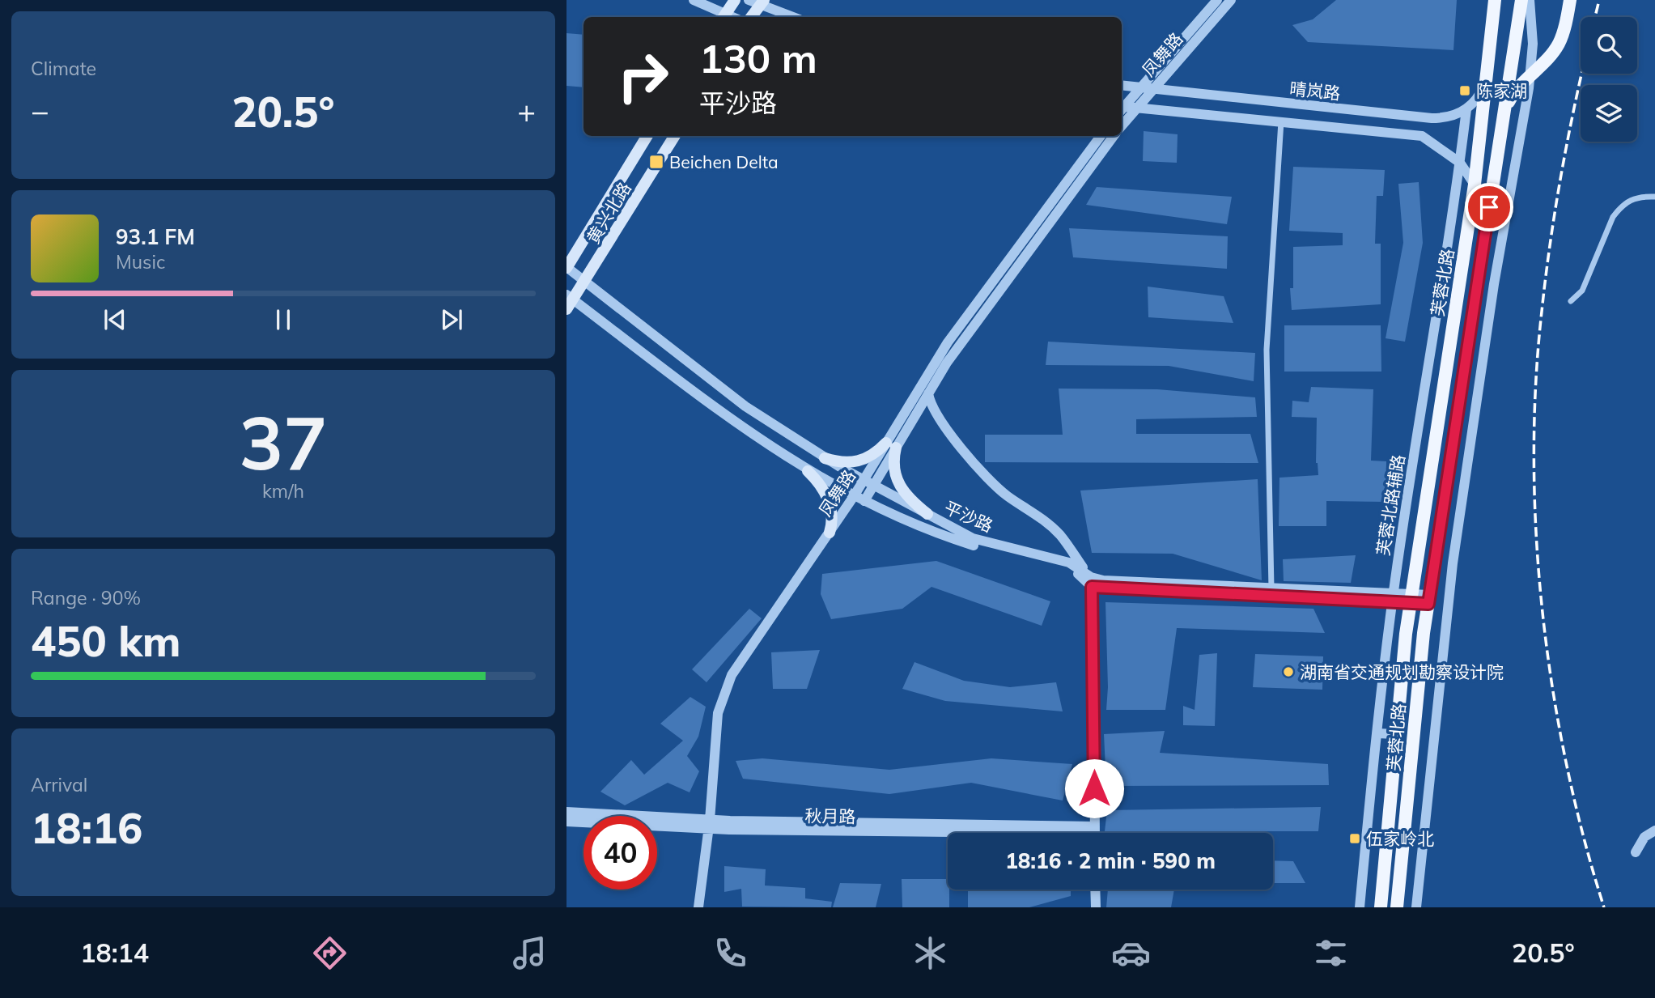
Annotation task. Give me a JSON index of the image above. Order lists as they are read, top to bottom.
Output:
{
  "streets": {
    "main road": ["黄兴北路", "芙蓉北路"],
    "street": [
      "凤舞路",
      "晴岚路",
      "芙蓉北路辅路",
      "平沙路",
      "秋月路"
    ]
  },
  "crossings": [
    ["凤舞路", "晴岚路"],
    ["凤舞路", "平沙路"],
    ["凤舞路", "秋月路"],
    ["晴岚路", "芙蓉北路"],
    ["晴岚路", "芙蓉北路辅路"],
    ["黄兴北路", "平沙路"],
    ["芙蓉北路", "平沙路"],
    ["芙蓉北路辅路", "平沙路"]
  ],
  "places": {
    "transit": ["陈家湖", "Beichen Delta", "伍家岭北"],
    "other": ["湖南省交通规划勘察设计院"]
  },
  "page": {
    "tile": [
      "Climate",
      ["37", "km/h"],
      ["Range · 90%", "450 km"],
      ["Arrival", "18:16"]
    ],
    "turn": ["130 m", "平沙路"],
    "heat": ["−", "20.5°", "+"],
    "song": ["93.1 FM", "Music"],
    "limit": "40",
    "trip": "18:16 · 2 min · 590 m",
    "tabs": ["18:14", "20.5°"]
  }
}
